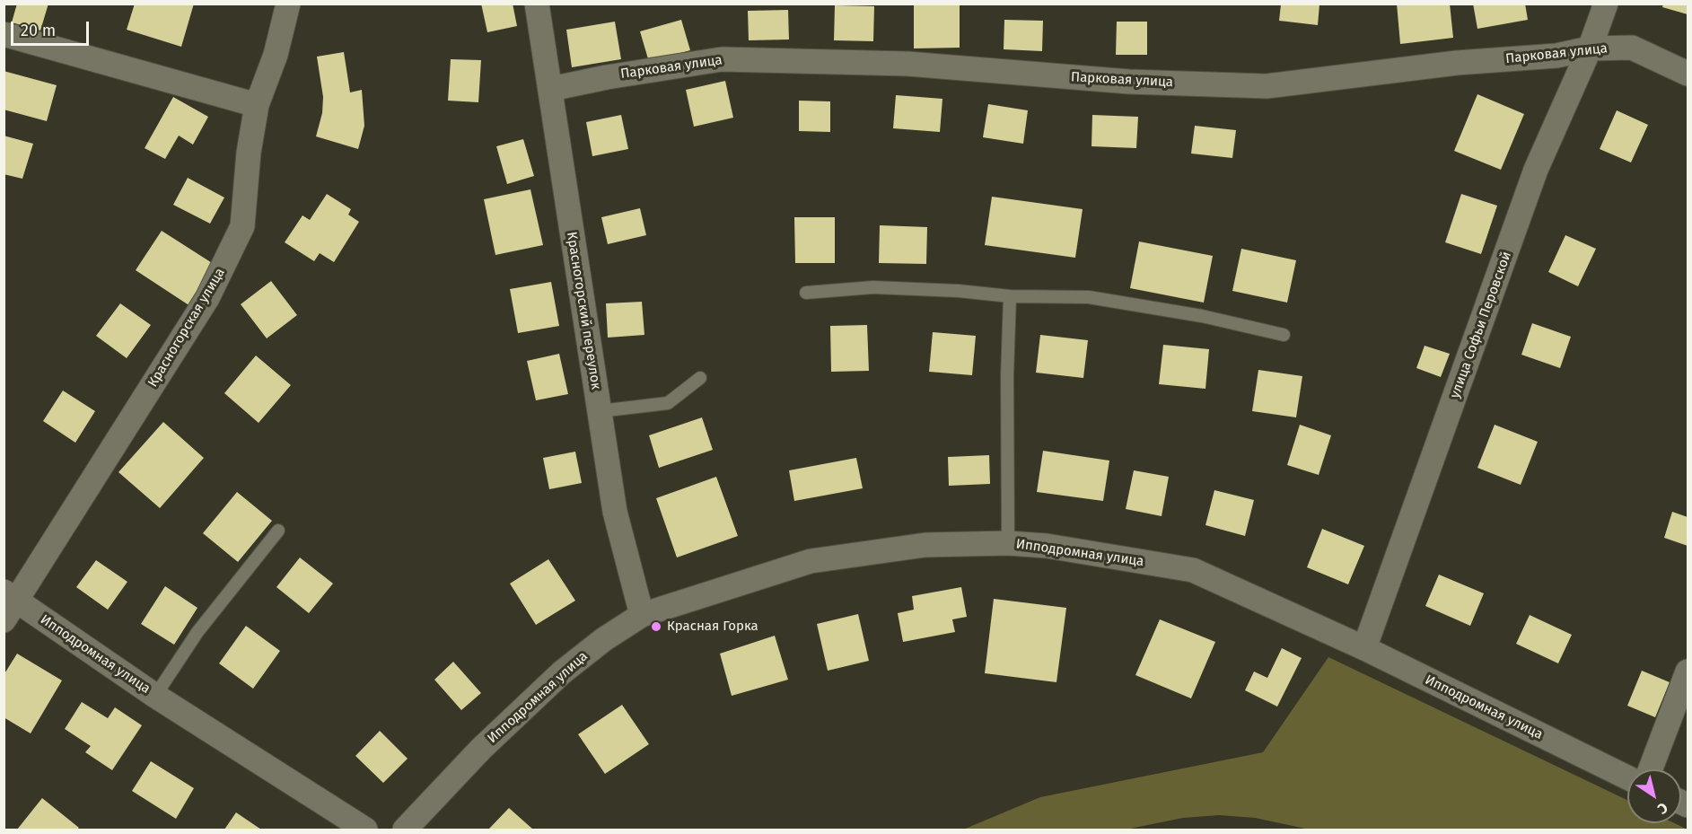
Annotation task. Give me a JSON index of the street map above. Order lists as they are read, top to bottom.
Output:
{
  "streets": {
    "street": [
      "Парковая улица",
      "Красногорский переулок",
      "улица Софьи Перовской",
      "Красногорская улица",
      "Ипподромная улица"
    ]
  },
  "crossings": [
    ["Парковая улица", "Красногорский переулок"],
    ["Парковая улица", "улица Софьи Перовской"],
    ["Красногорский переулок", "Ипподромная улица"],
    ["улица Софьи Перовской", "Ипподромная улица"],
    ["Красногорская улица", "Ипподромная улица"]
  ],
  "places": ["Красная Горка"],
  "scale_bar": "20 m",
  "north": "bottom right"
}
